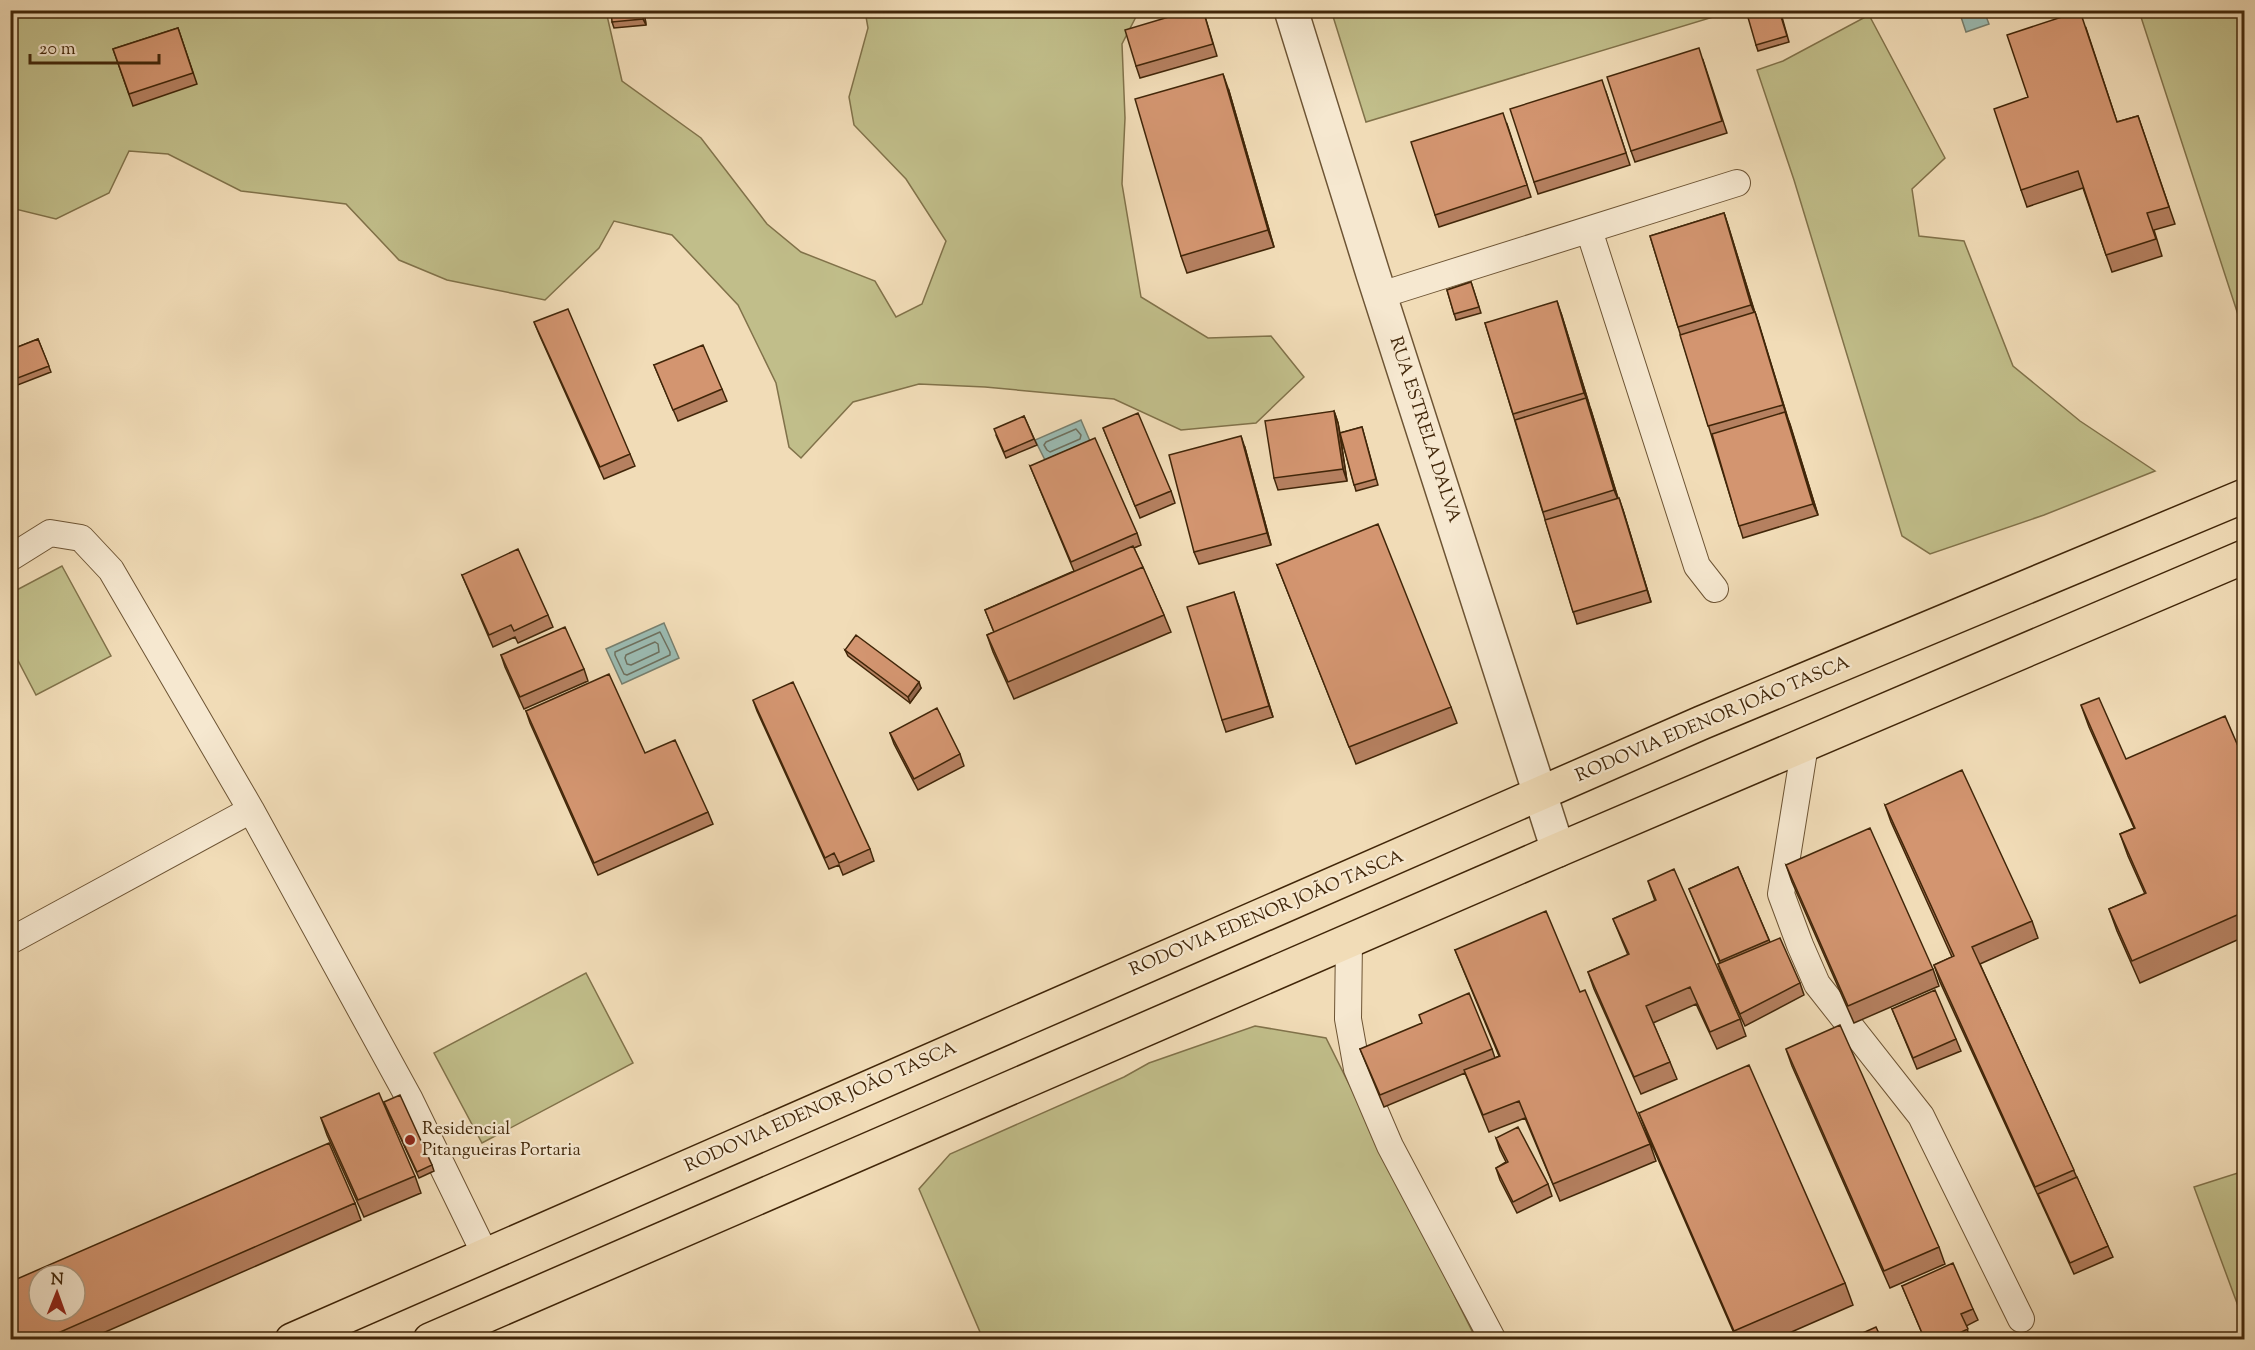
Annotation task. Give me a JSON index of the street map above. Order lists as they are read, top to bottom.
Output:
{
  "streets": {
    "main road": ["RODOVIA EDENOR JOÃO TASCA"],
    "street": ["RUA ESTRELA DALVA"]
  },
  "crossings": [
    ["RUA ESTRELA DALVA", "RODOVIA EDENOR JOÃO TASCA"]
  ],
  "places": ["Residencial Pitangueiras Portaria"],
  "scale_bar": "20 m",
  "north": "top"
}
